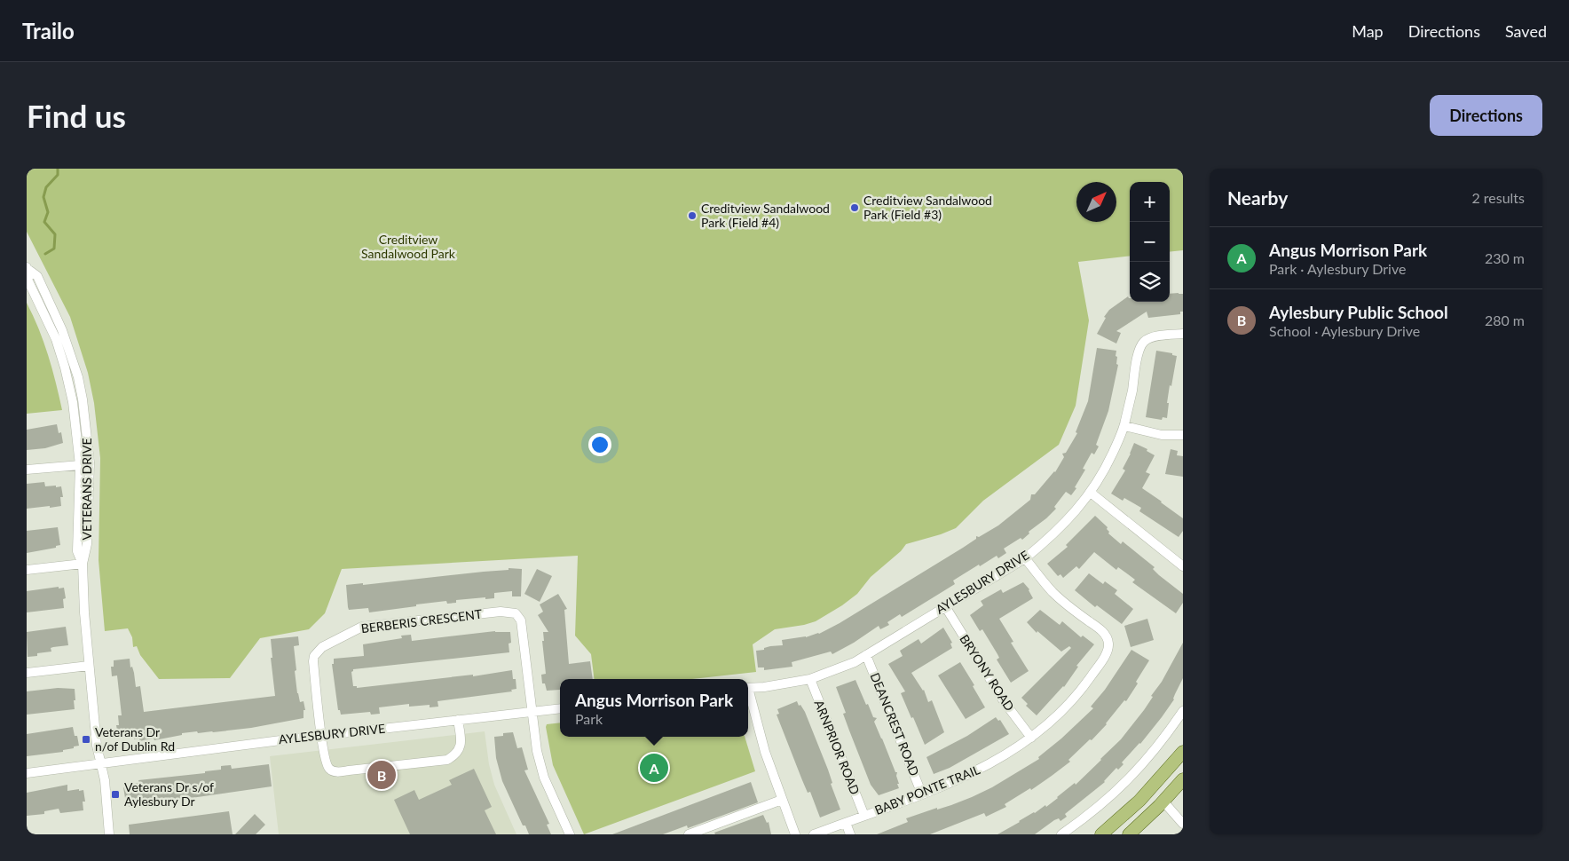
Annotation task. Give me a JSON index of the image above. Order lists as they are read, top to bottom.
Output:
{
  "streets": {
    "street": [
      "VETERANS DRIVE",
      "AYLESBURY DRIVE",
      "BERBERIS CRESCENT",
      "BRYONY ROAD",
      "DEANCREST ROAD",
      "ARNPRIOR ROAD",
      "BABY PONTE TRAIL"
    ]
  },
  "crossings": [
    ["VETERANS DRIVE", "AYLESBURY DRIVE"],
    ["AYLESBURY DRIVE", "BERBERIS CRESCENT"],
    ["AYLESBURY DRIVE", "BRYONY ROAD"],
    ["AYLESBURY DRIVE", "DEANCREST ROAD"],
    ["AYLESBURY DRIVE", "ARNPRIOR ROAD"],
    ["AYLESBURY DRIVE", "BABY PONTE TRAIL"],
    ["BRYONY ROAD", "BABY PONTE TRAIL"],
    ["DEANCREST ROAD", "BABY PONTE TRAIL"],
    ["ARNPRIOR ROAD", "BABY PONTE TRAIL"]
  ],
  "parks": ["Creditview Sandalwood Park"],
  "places": {
    "other": ["Creditview Sandalwood Park (Field #3)", "Creditview Sandalwood Park (Field #4)"],
    "transit": ["Veterans Dr n/of Dublin Rd", "Veterans Dr s/of Aylesbury Dr"]
  },
  "north": "top right",
  "page": {
    "header": "Trailo",
    "nav": ["Map", "Directions", "Saved"],
    "buttons": "Directions",
    "title": "Find us",
    "heading": ["Nearby", "2 results"],
    "map_buttons": ["+", "−"],
    "list": [
      {
        "mark": "A",
        "name": "Angus Morrison Park",
        "note": "Park · Aylesbury Drive",
        "value": "230 m"
      },
      {
        "mark": "B",
        "name": "Aylesbury Public School",
        "note": "School · Aylesbury Drive",
        "value": "280 m"
      }
    ],
    "popup": ["Angus Morrison Park", "Park"],
    "pins": ["A", "B"]
  }
}
